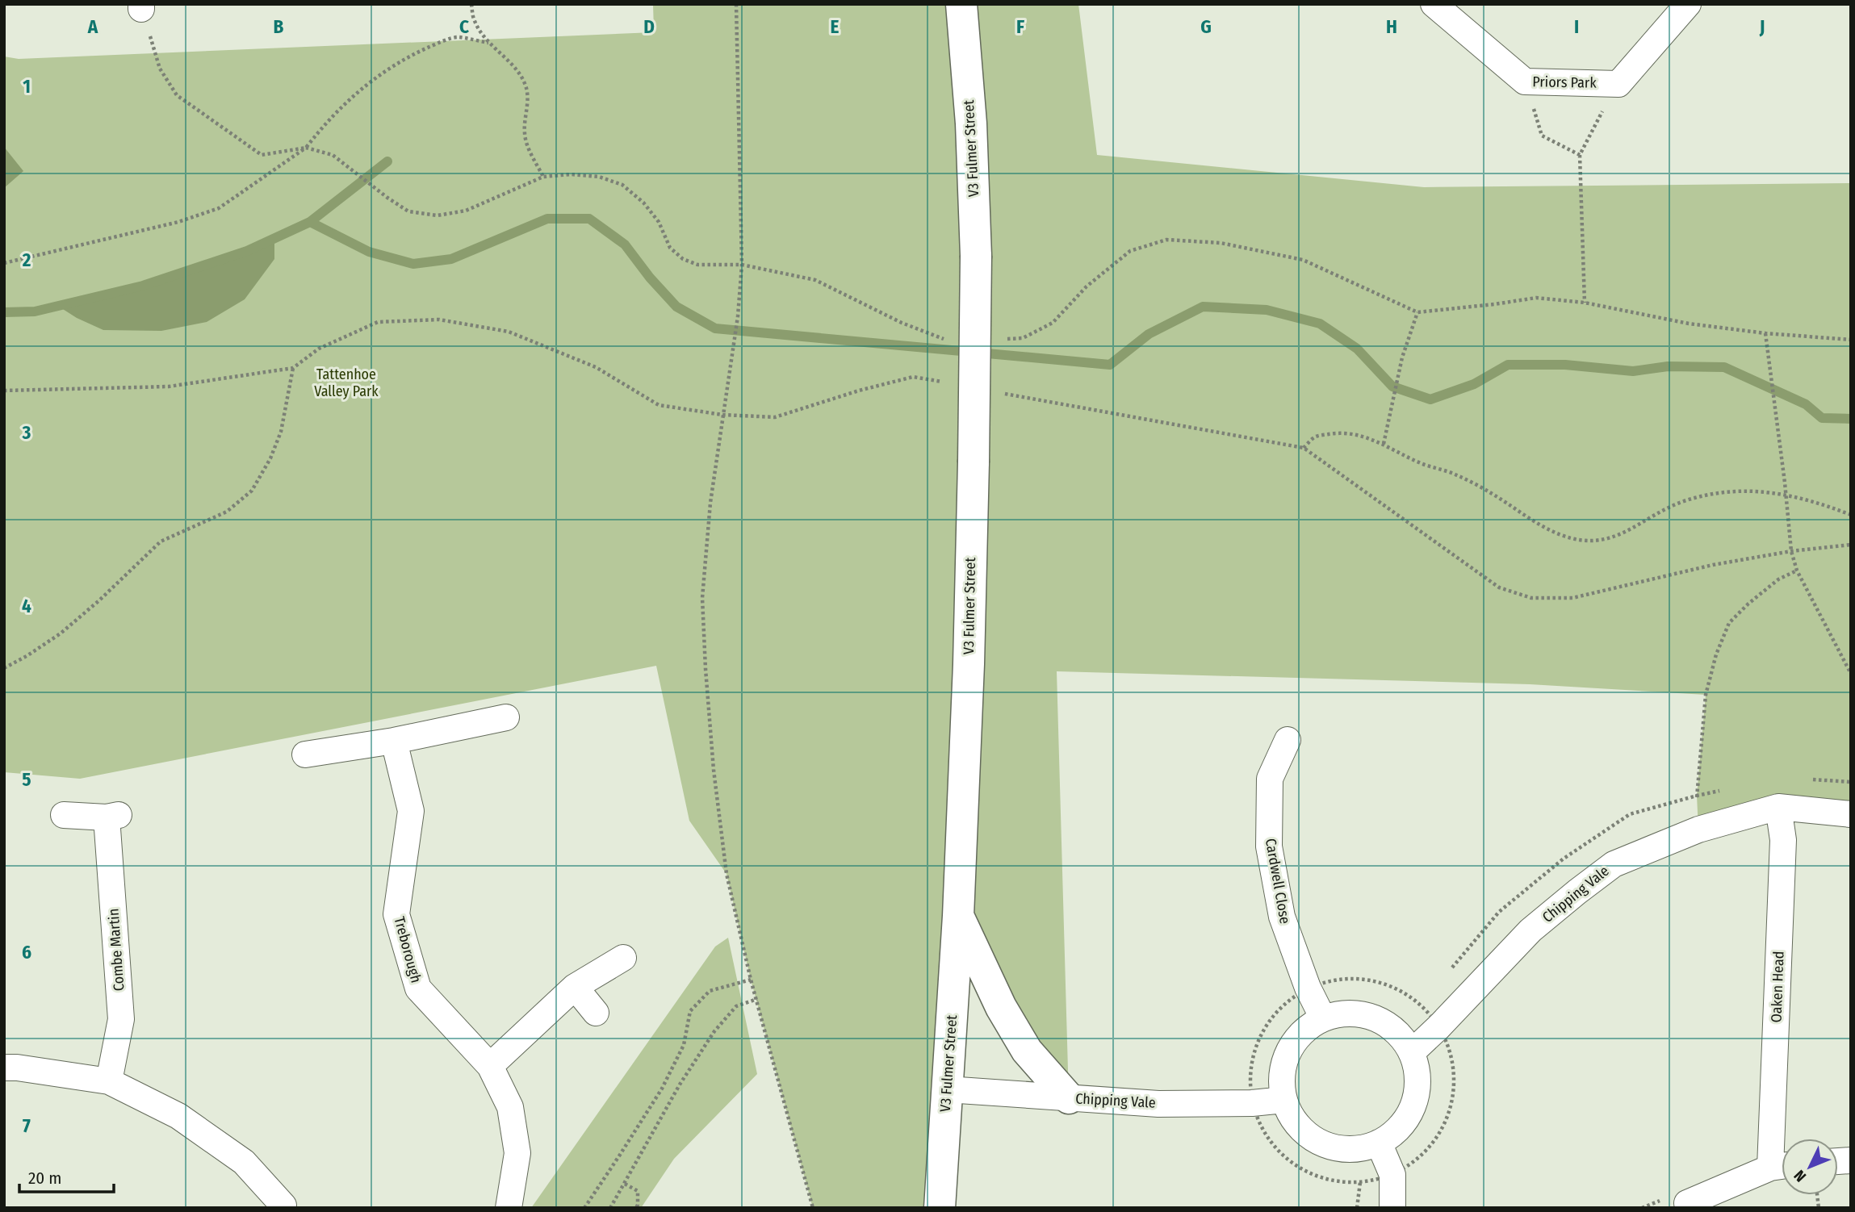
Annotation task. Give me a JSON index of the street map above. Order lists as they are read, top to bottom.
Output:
{
  "streets": {
    "street": [
      "Priors Park",
      "V3 Fulmer Street",
      "Cardwell Close",
      "Chipping Vale",
      "Combe Martin",
      "Treborough",
      "Oaken Head"
    ]
  },
  "crossings": [
    ["V3 Fulmer Street", "Chipping Vale"],
    ["Cardwell Close", "Chipping Vale"],
    ["Chipping Vale", "Oaken Head"]
  ],
  "parks": ["Tattenhoe Valley Park"],
  "scale_bar": "20 m",
  "north": "bottom left",
  "grid": {
    "columns": [
      "A",
      "B",
      "C",
      "D",
      "E",
      "F",
      "G",
      "H",
      "I",
      "J"
    ],
    "rows": [
      "1",
      "2",
      "3",
      "4",
      "5",
      "6",
      "7"
    ]
  }
}
